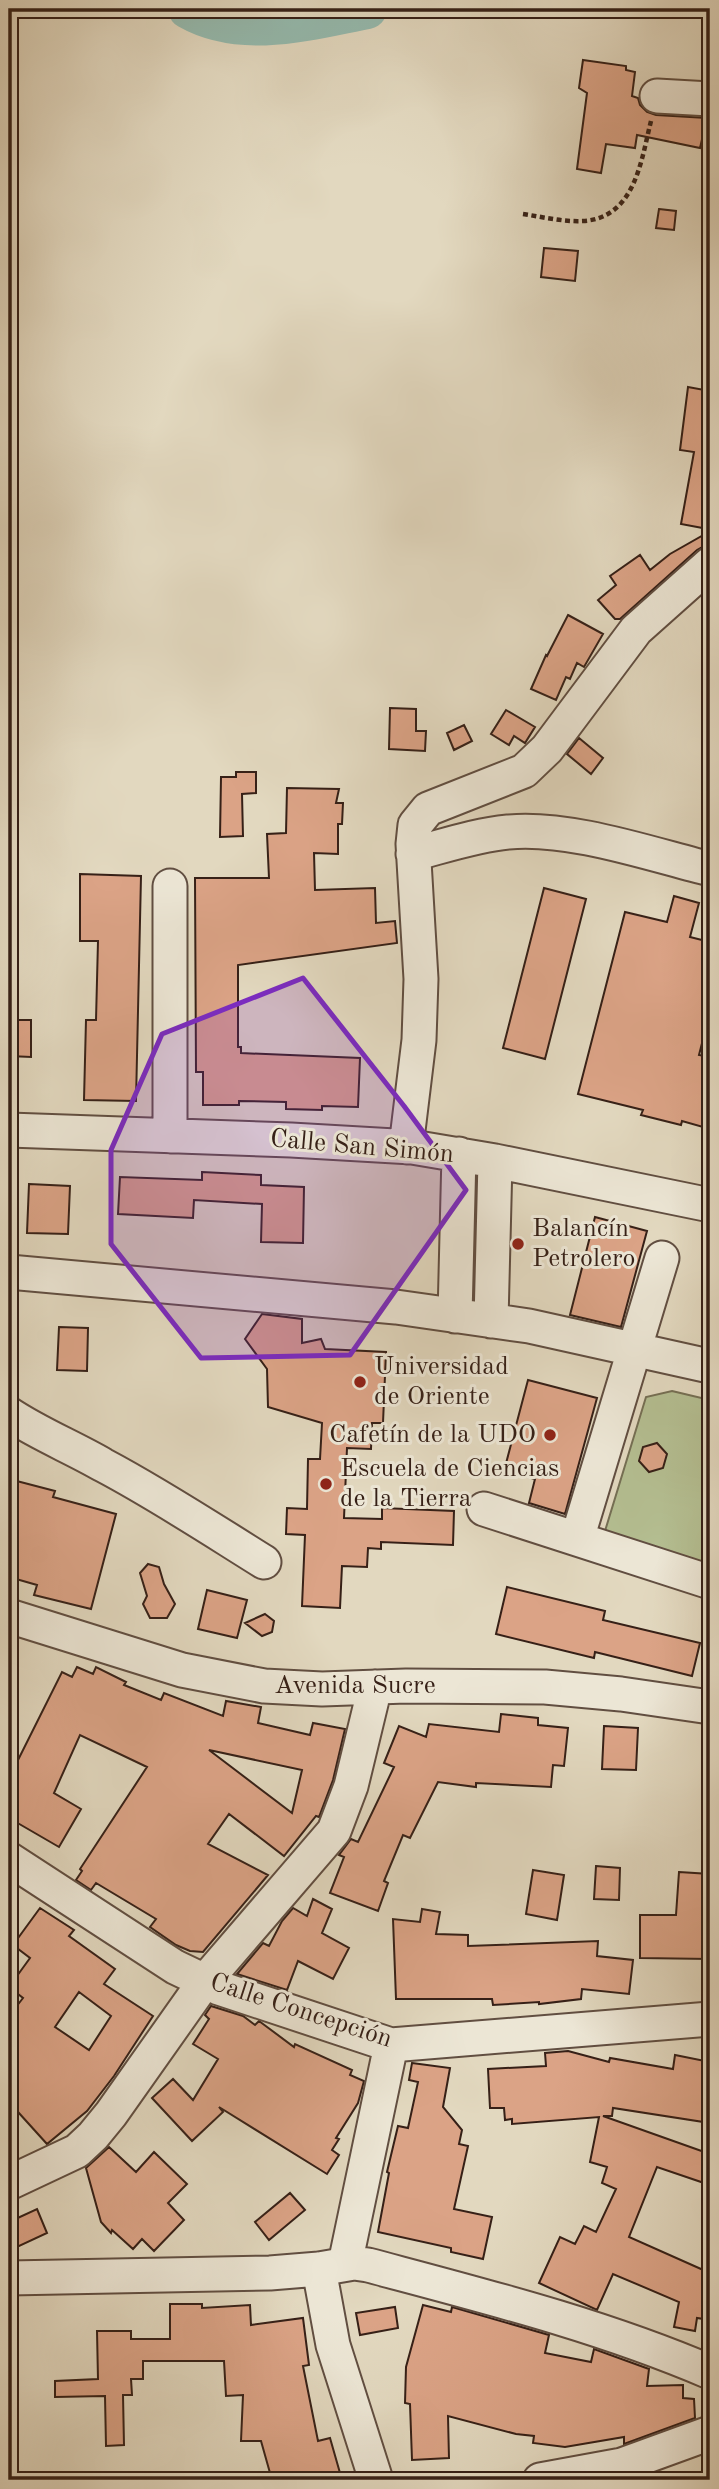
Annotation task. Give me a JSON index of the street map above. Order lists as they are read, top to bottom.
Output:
{
  "streets": {
    "street": ["Calle San Simón", "Avenida Sucre", "Calle Concepción"]
  },
  "places": [
    "Balancín Petrolero",
    "Universidad de Oriente",
    "Cafetín de la UDO",
    "Escuela de Ciencias de la Tierra"
  ]
}
